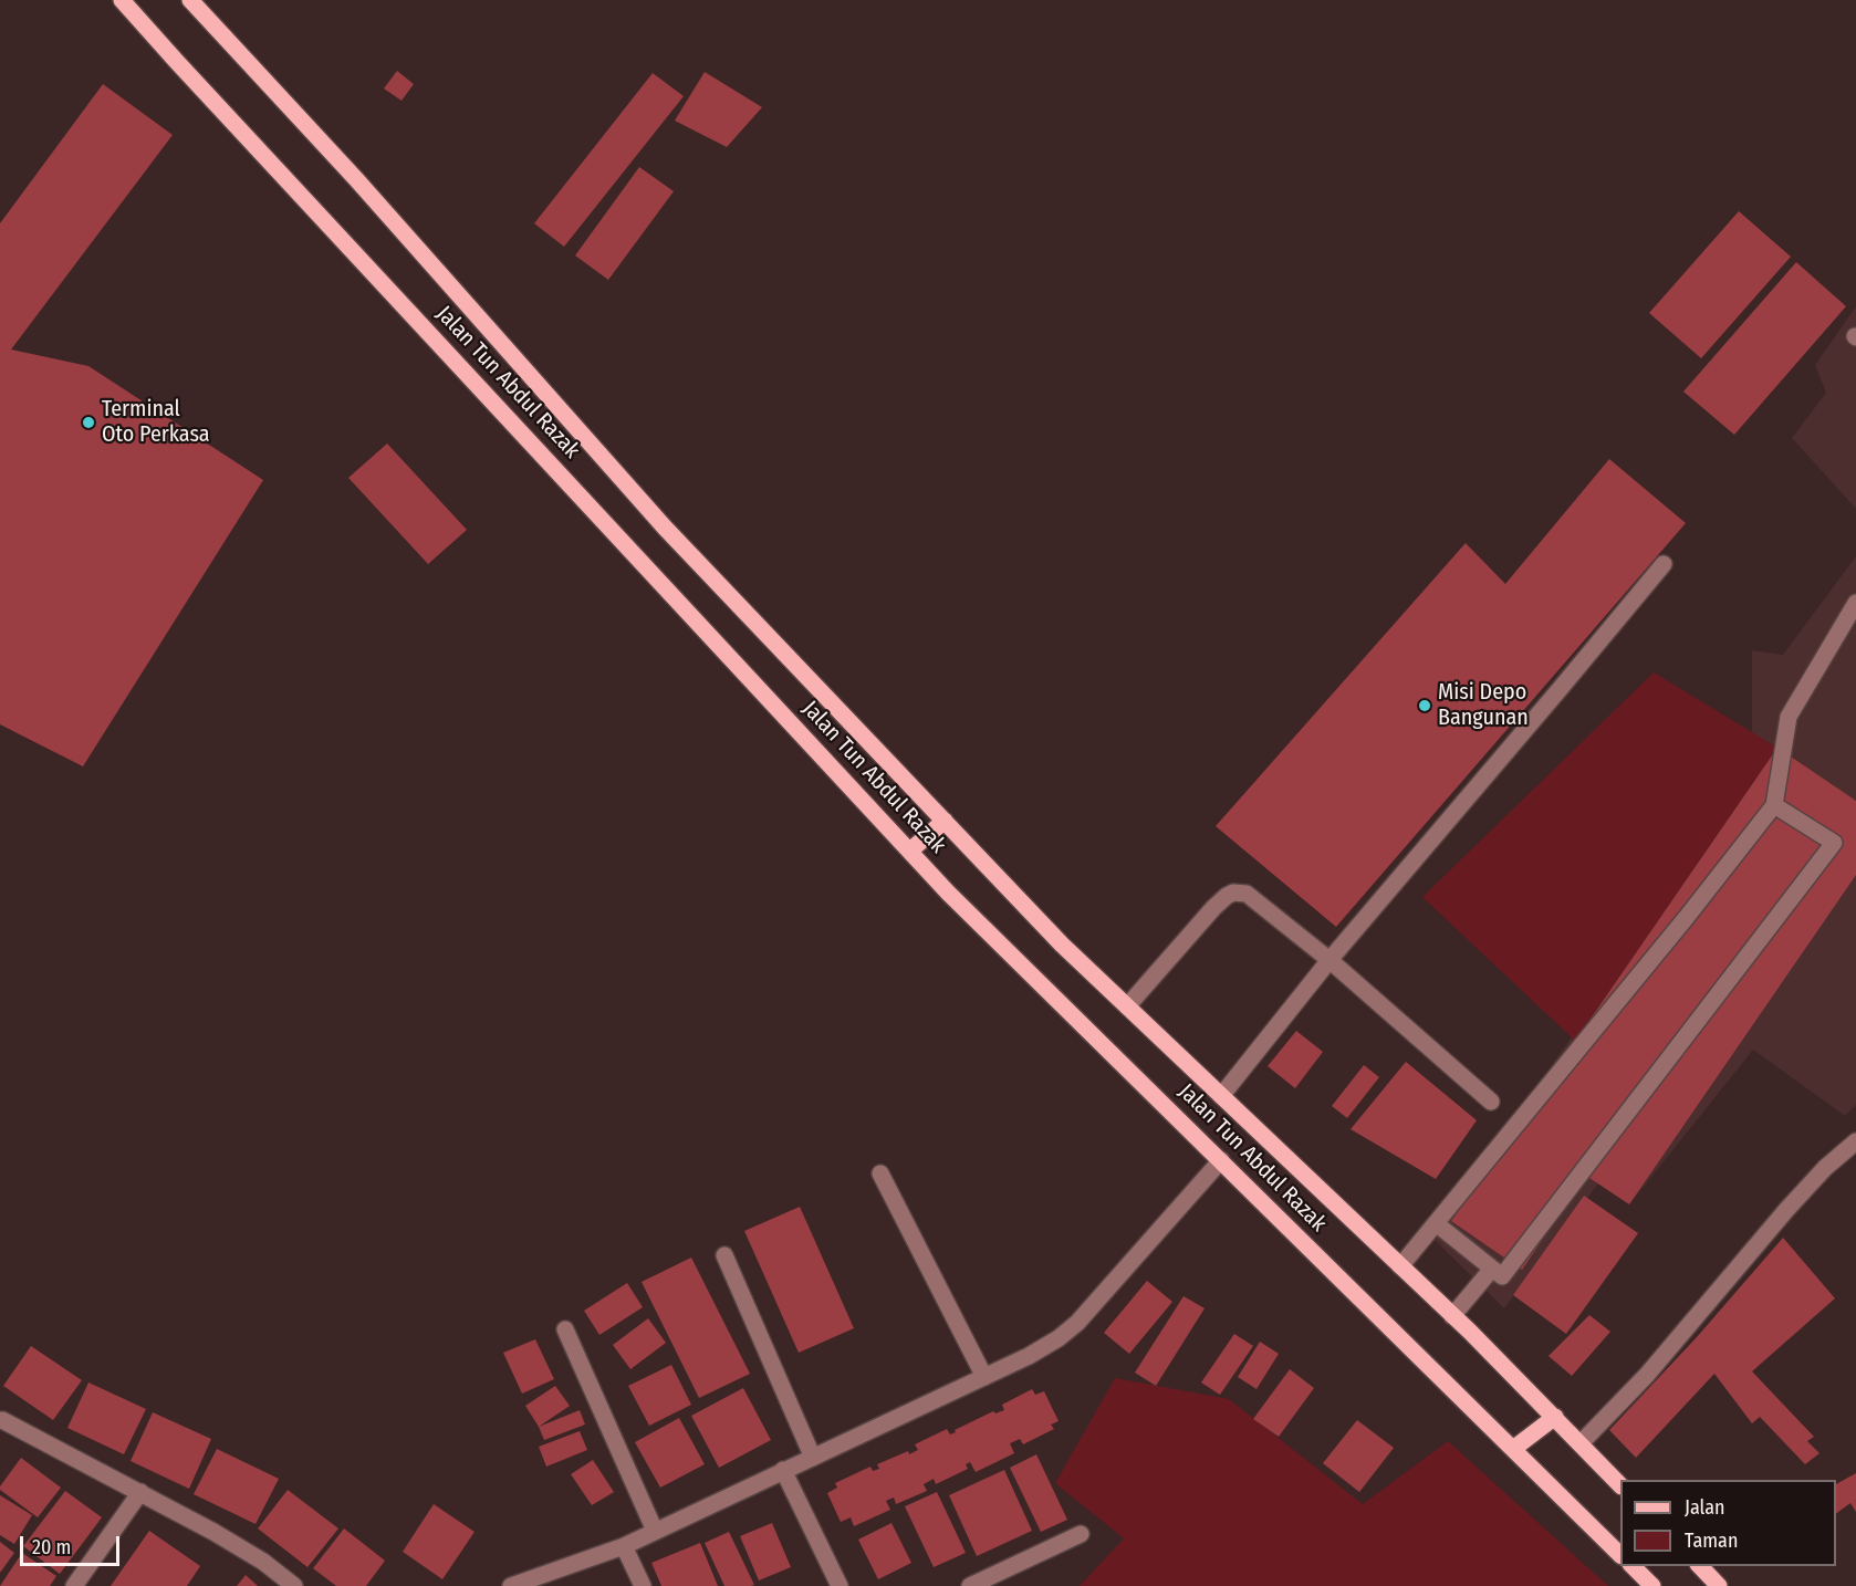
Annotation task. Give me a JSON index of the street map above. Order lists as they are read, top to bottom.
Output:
{
  "streets": {
    "main road": ["Jalan Tun Abdul Razak"]
  },
  "places": ["Terminal Oto Perkasa", "Misi Depo Bangunan"],
  "legend": ["Jalan", "Taman"],
  "scale_bar": "20 m"
}
